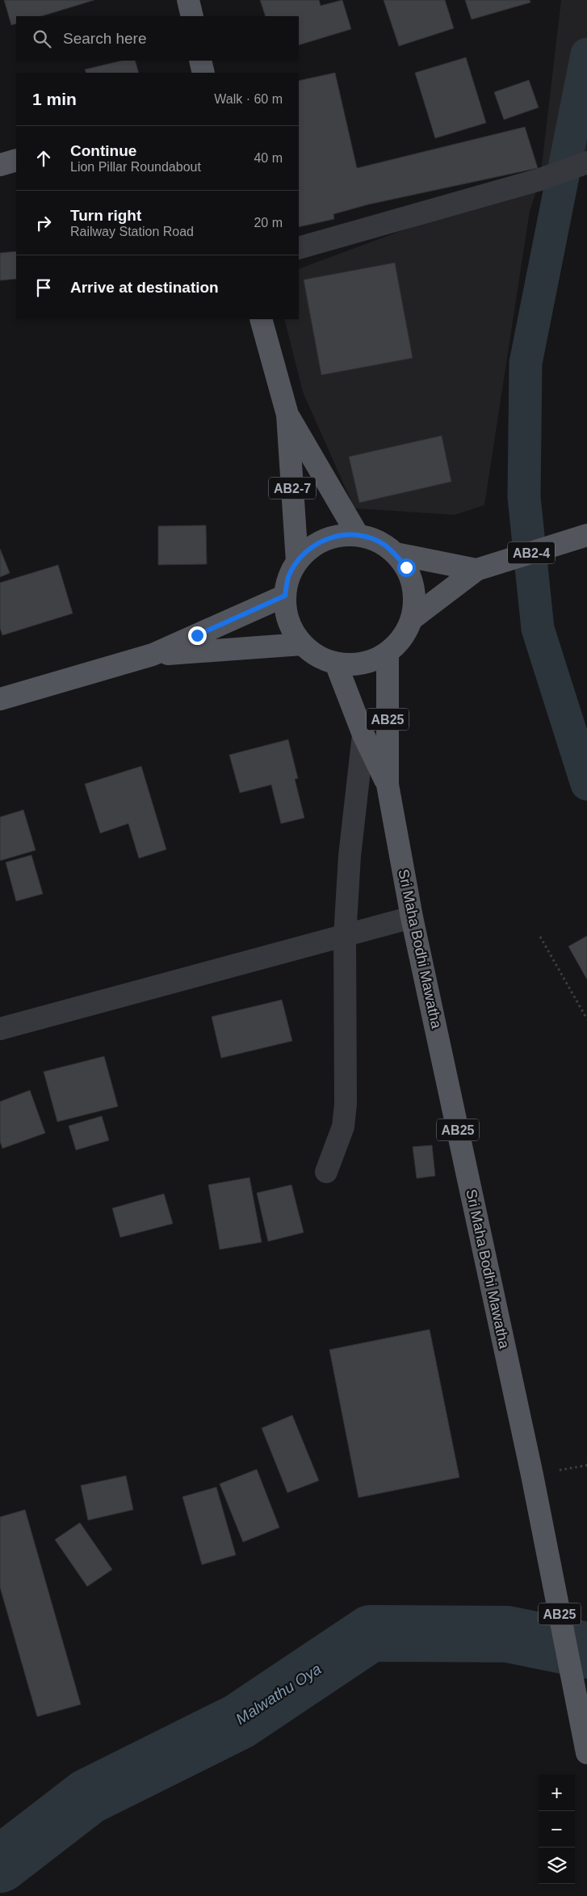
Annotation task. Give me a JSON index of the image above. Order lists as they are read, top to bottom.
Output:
{
  "streets": {
    "main road": [
      "AB2-7",
      "AB2-4",
      "AB25",
      "Sri Maha Bodhi Mawatha"
    ]
  },
  "crossings": [
    ["AB2-7", "AB2-4"],
    ["AB2-7", "Sri Maha Bodhi Mawatha"],
    ["AB2-4", "Sri Maha Bodhi Mawatha"]
  ],
  "water": ["Malwathu Oya"],
  "page": {
    "search": "Search here",
    "heading": ["1 min", "Walk · 60 m"],
    "list": [
      ["Continue", "Lion Pillar Roundabout", "40 m"],
      ["Turn right", "Railway Station Road", "20 m"],
      "Arrive at destination"
    ],
    "map_buttons": ["+", "−"]
  }
}
